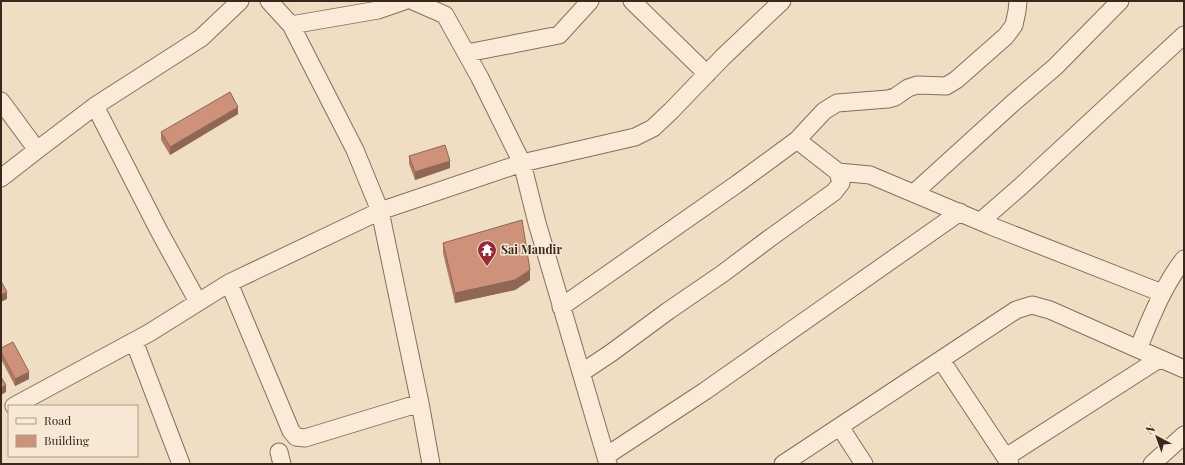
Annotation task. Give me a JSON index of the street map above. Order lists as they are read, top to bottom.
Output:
{
  "places": {
    "temple": ["Sai Mandir"]
  },
  "legend": ["Road", "Building"],
  "north": "top left"
}
